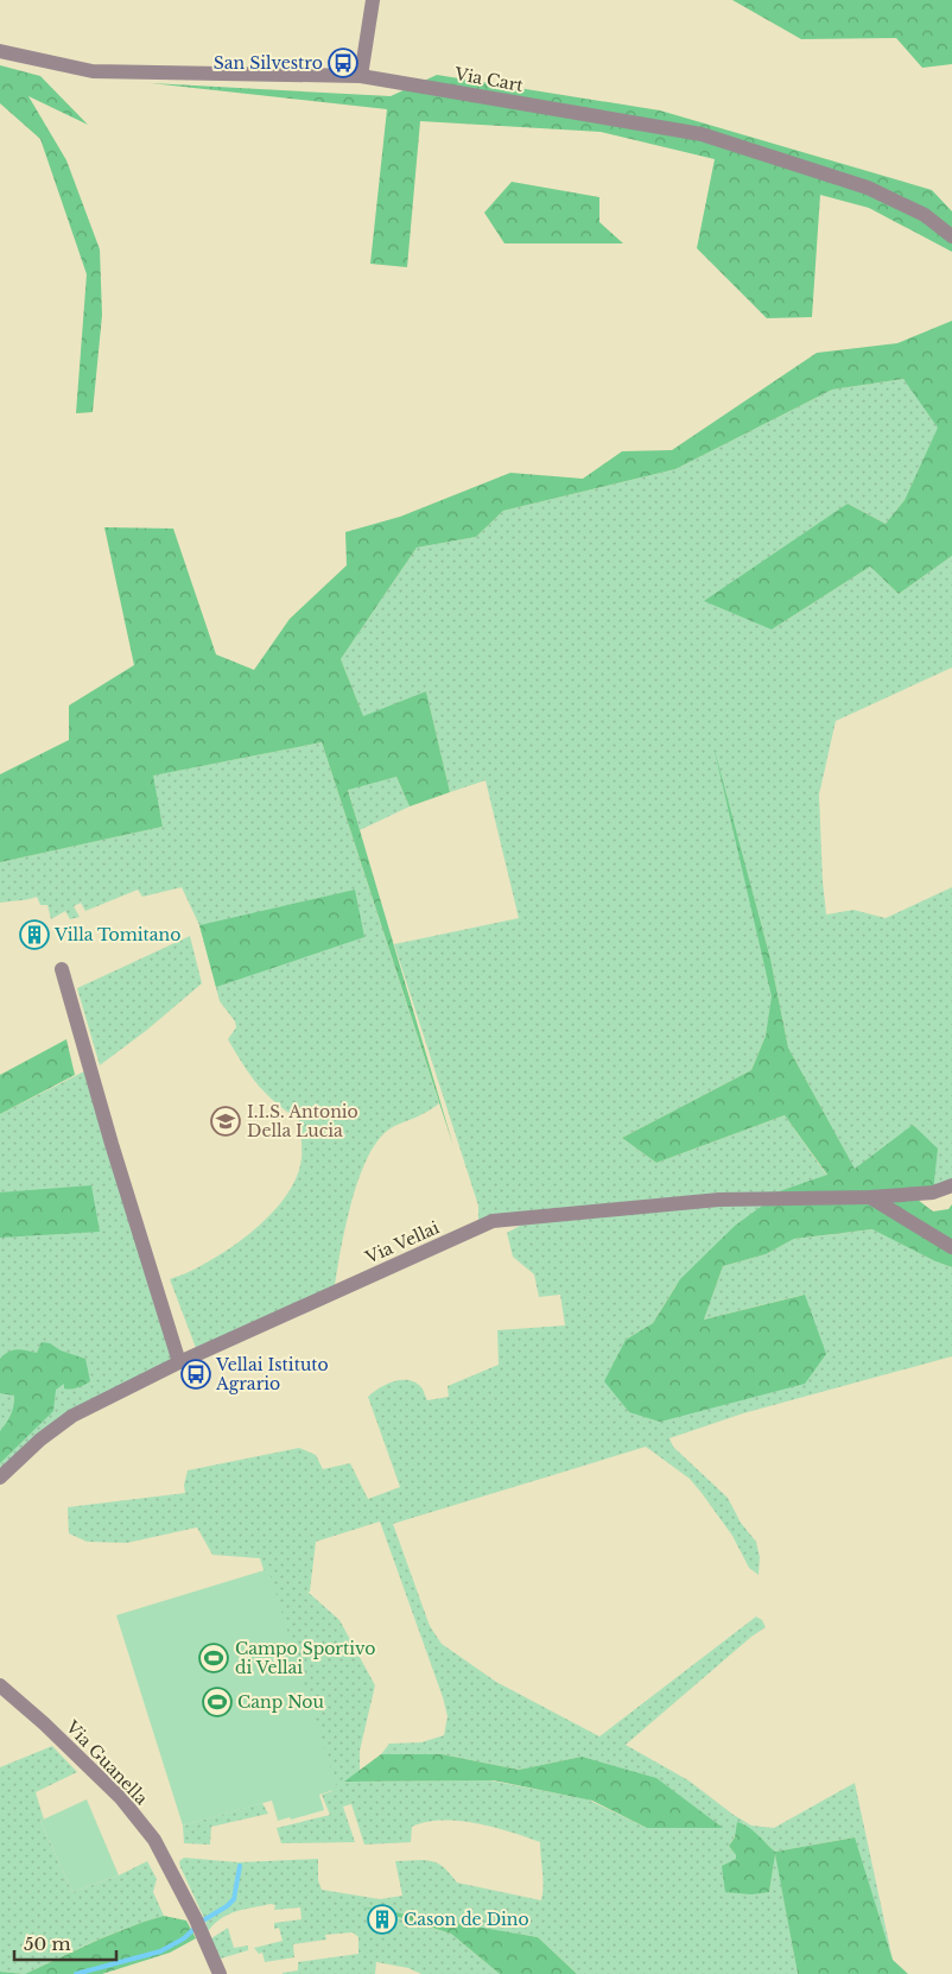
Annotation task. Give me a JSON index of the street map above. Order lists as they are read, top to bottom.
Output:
{
  "streets": {
    "street": ["Via Cart", "Via Vellai", "Via Guanella"]
  },
  "places": {
    "bus stop": ["San Silvestro", "Vellai Istituto Agrario"],
    "building": ["Villa Tomitano", "Cason de Dino"],
    "school or university": ["I.I.S. Antonio Della Lucia"],
    "sports": ["Campo Sportivo di Vellai", "Canp Nou"]
  },
  "scale_bar": "50 m"
}
